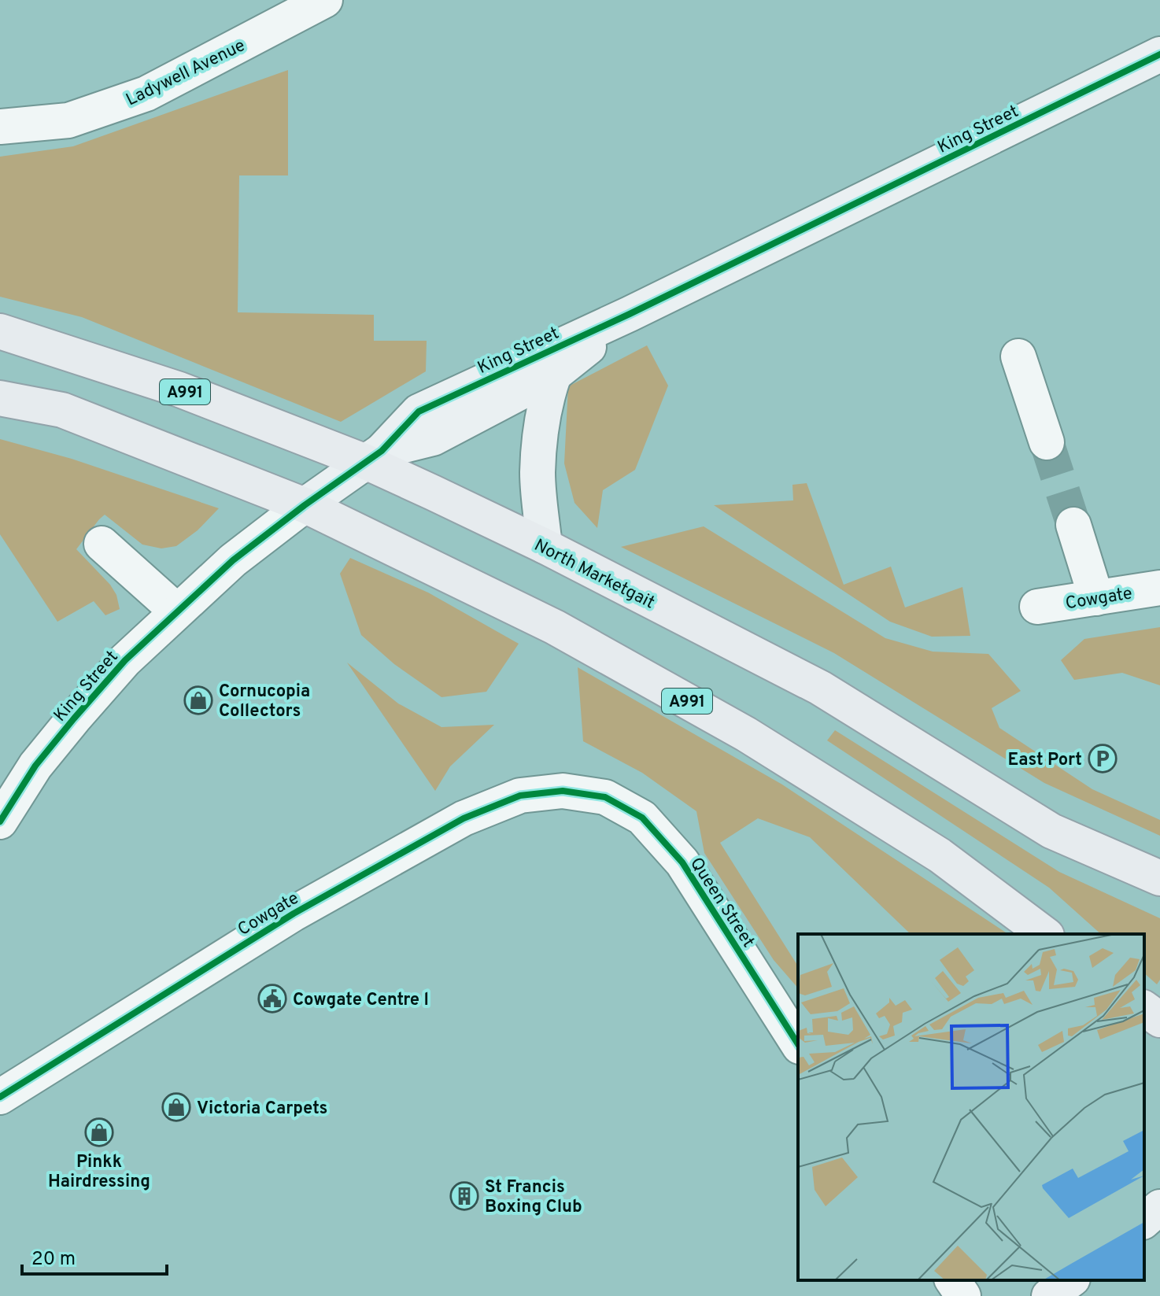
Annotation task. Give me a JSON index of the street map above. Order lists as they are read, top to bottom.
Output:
{
  "streets": {
    "main road": ["A991", "North Marketgait"],
    "street": [
      "Ladywell Avenue",
      "King Street",
      "Cowgate",
      "Queen Street"
    ]
  },
  "crossings": [
    ["King Street", "A991"],
    ["King Street", "North Marketgait"],
    ["Cowgate", "Queen Street"]
  ],
  "places": {
    "shop": ["Cornucopia Collectors", "Victoria Carpets", "Pinkk Hairdressing"],
    "parking": ["East Port"],
    "public building": ["Cowgate Centre l"],
    "building": ["St Francis Boxing Club"]
  },
  "scale_bar": "20 m"
}
